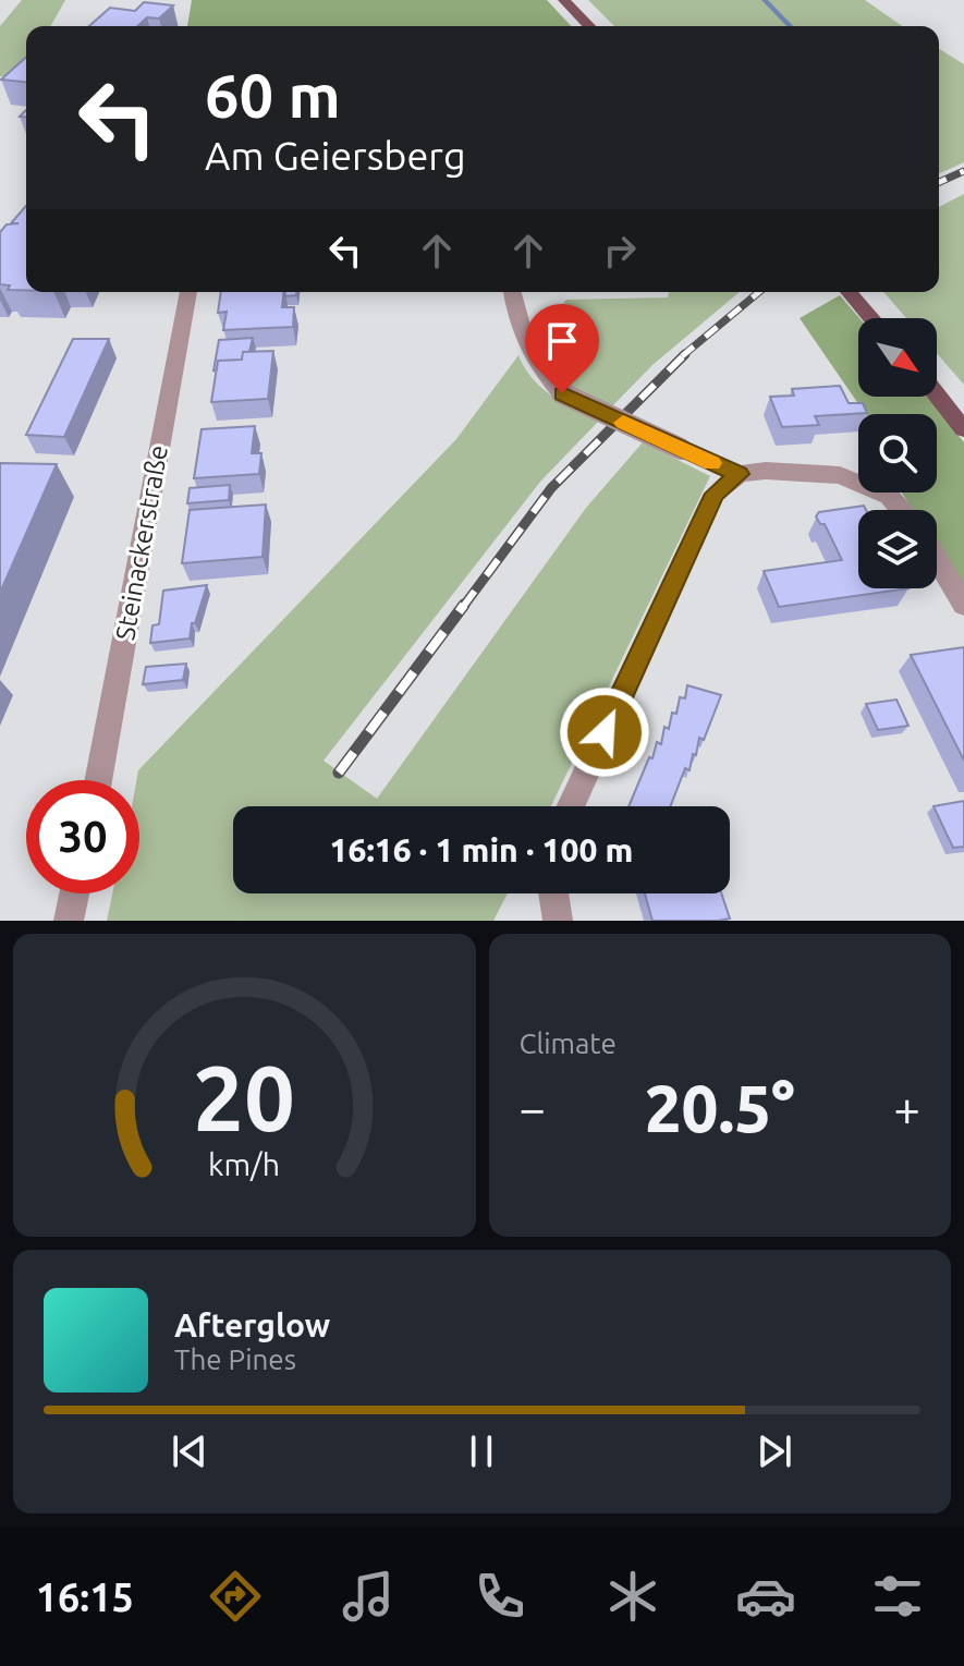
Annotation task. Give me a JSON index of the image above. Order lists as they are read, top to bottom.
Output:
{
  "streets": {
    "street": ["Steinackerstraße"]
  },
  "north": "bottom right",
  "page": {
    "turn": ["60 m", "Am Geiersberg"],
    "limit": "30",
    "trip": "16:16 · 1 min · 100 m",
    "tile": "Climate",
    "heat": ["−", "20.5°", "+"],
    "song": ["Afterglow", "The Pines"],
    "tabs": "16:15",
    "gauge": ["20", "km/h"]
  }
}
